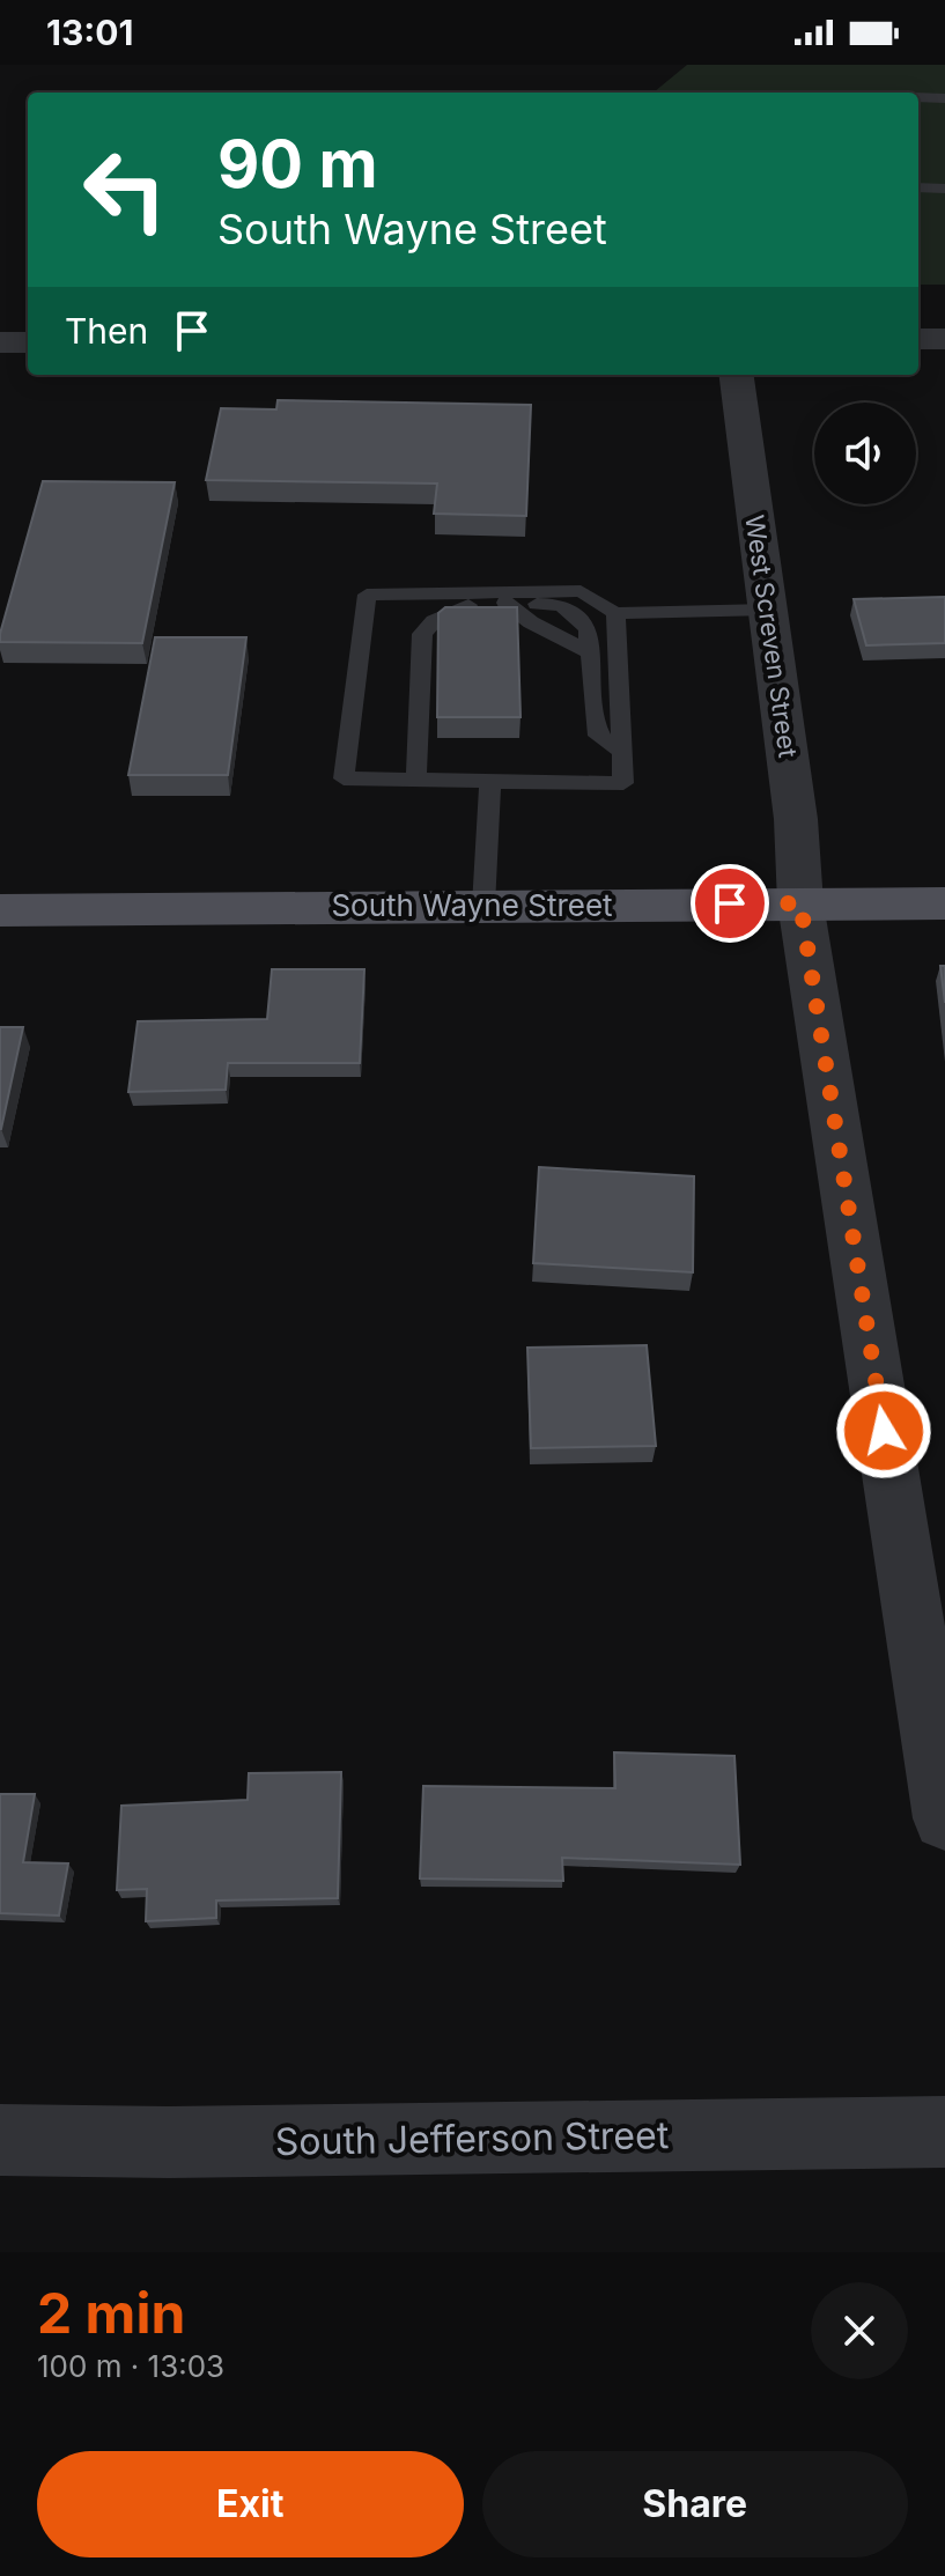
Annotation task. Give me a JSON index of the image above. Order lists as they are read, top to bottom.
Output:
{
  "streets": {
    "main road": ["South Wayne Street"],
    "street": ["West Screven Street", "South Jefferson Street"]
  },
  "crossings": [
    ["West Screven Street", "South Wayne Street"]
  ],
  "page": {
    "status": "13:01",
    "turn": ["90 m", "South Wayne Street"],
    "then": "Then",
    "heading": ["2 min", "100 m · 13:03"],
    "buttons": ["Exit", "Share"]
  }
}
